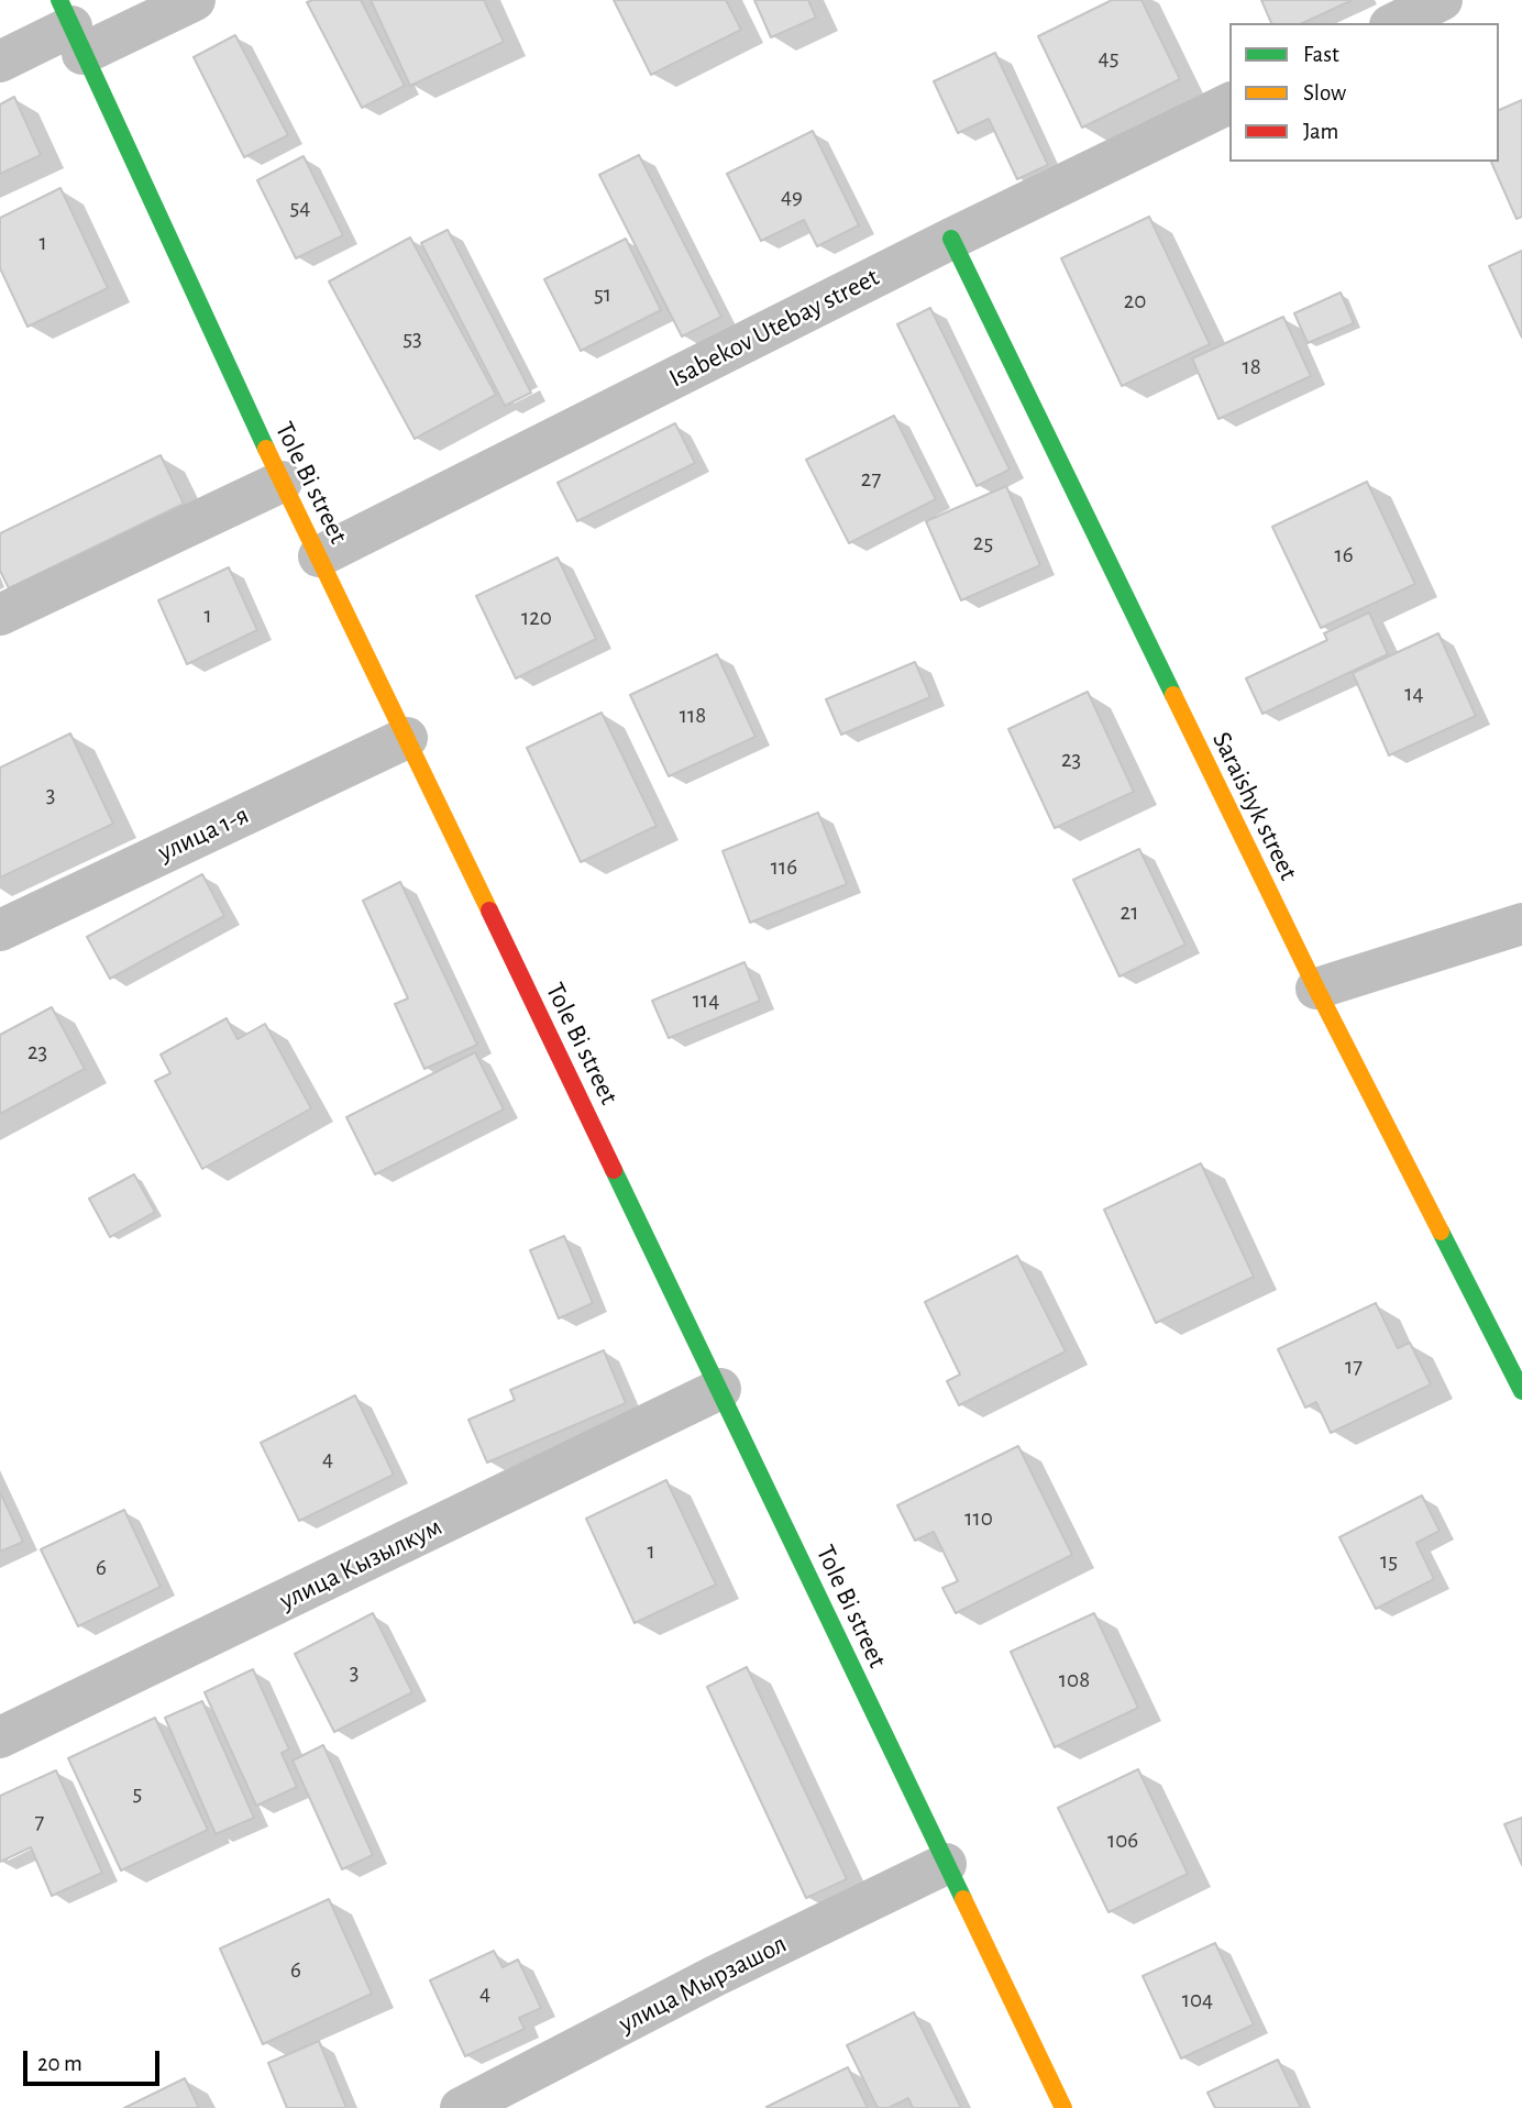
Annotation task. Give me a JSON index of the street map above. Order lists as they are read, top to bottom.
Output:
{
  "streets": {
    "street": [
      "Isabekov Utebay street",
      "Tole Bi street",
      "Saraishyk street",
      "улица 1-я",
      "улица Кызылкум",
      "улица Мырзашол"
    ]
  },
  "crossings": [
    ["Isabekov Utebay street", "Tole Bi street"],
    ["Isabekov Utebay street", "Saraishyk street"],
    ["Tole Bi street", "улица 1-я"],
    ["Tole Bi street", "улица Кызылкум"],
    ["Tole Bi street", "улица Мырзашол"]
  ],
  "house_numbers": [
    "45",
    "49",
    "54",
    "1",
    "51",
    "20",
    "53",
    "18",
    "27",
    "25",
    "16",
    "1",
    "120",
    "14",
    "118",
    "23",
    "3",
    "116",
    "21",
    "114",
    "23",
    "17",
    "4",
    "110",
    "1",
    "15",
    "6",
    "3",
    "108",
    "5",
    "7",
    "106",
    "6",
    "4",
    "104"
  ],
  "legend": ["Fast", "Slow", "Jam"],
  "scale_bar": "20 m"
}
